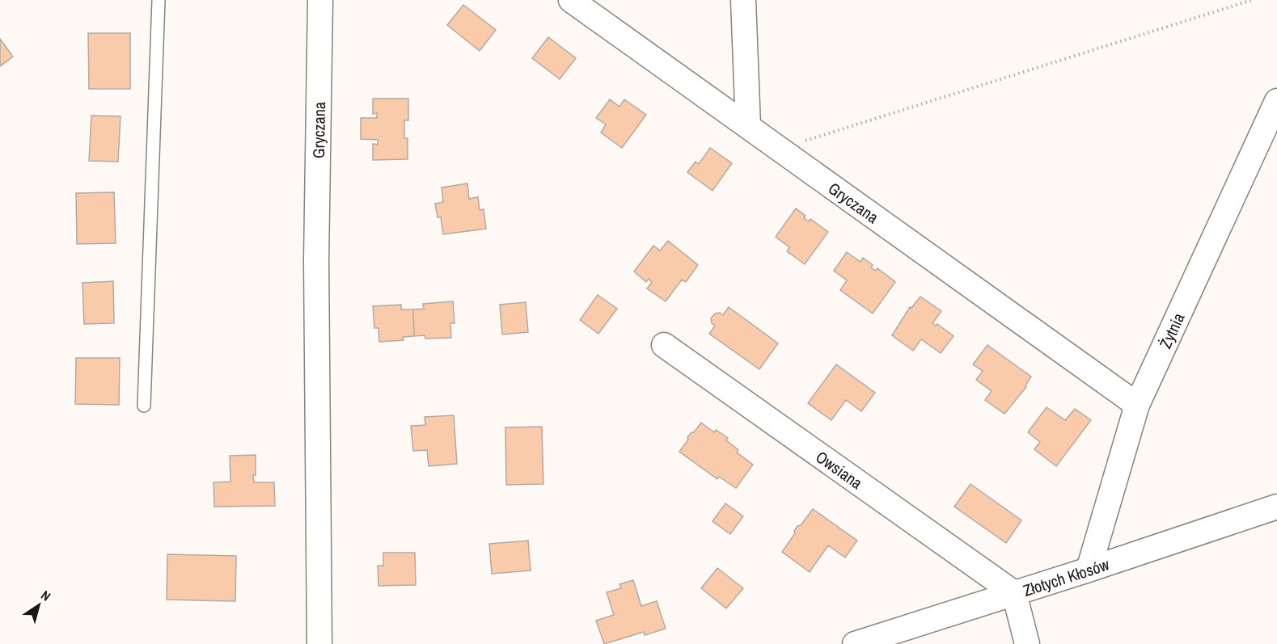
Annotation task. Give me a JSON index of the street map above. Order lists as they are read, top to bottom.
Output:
{
  "streets": {
    "street": [
      "Gryczana",
      "Żytnia",
      "Owsiana",
      "Złotych Kłosów"
    ]
  },
  "crossings": [
    ["Gryczana", "Żytnia"],
    ["Żytnia", "Złotych Kłosów"],
    ["Owsiana", "Złotych Kłosów"]
  ],
  "north": "top right"
}
